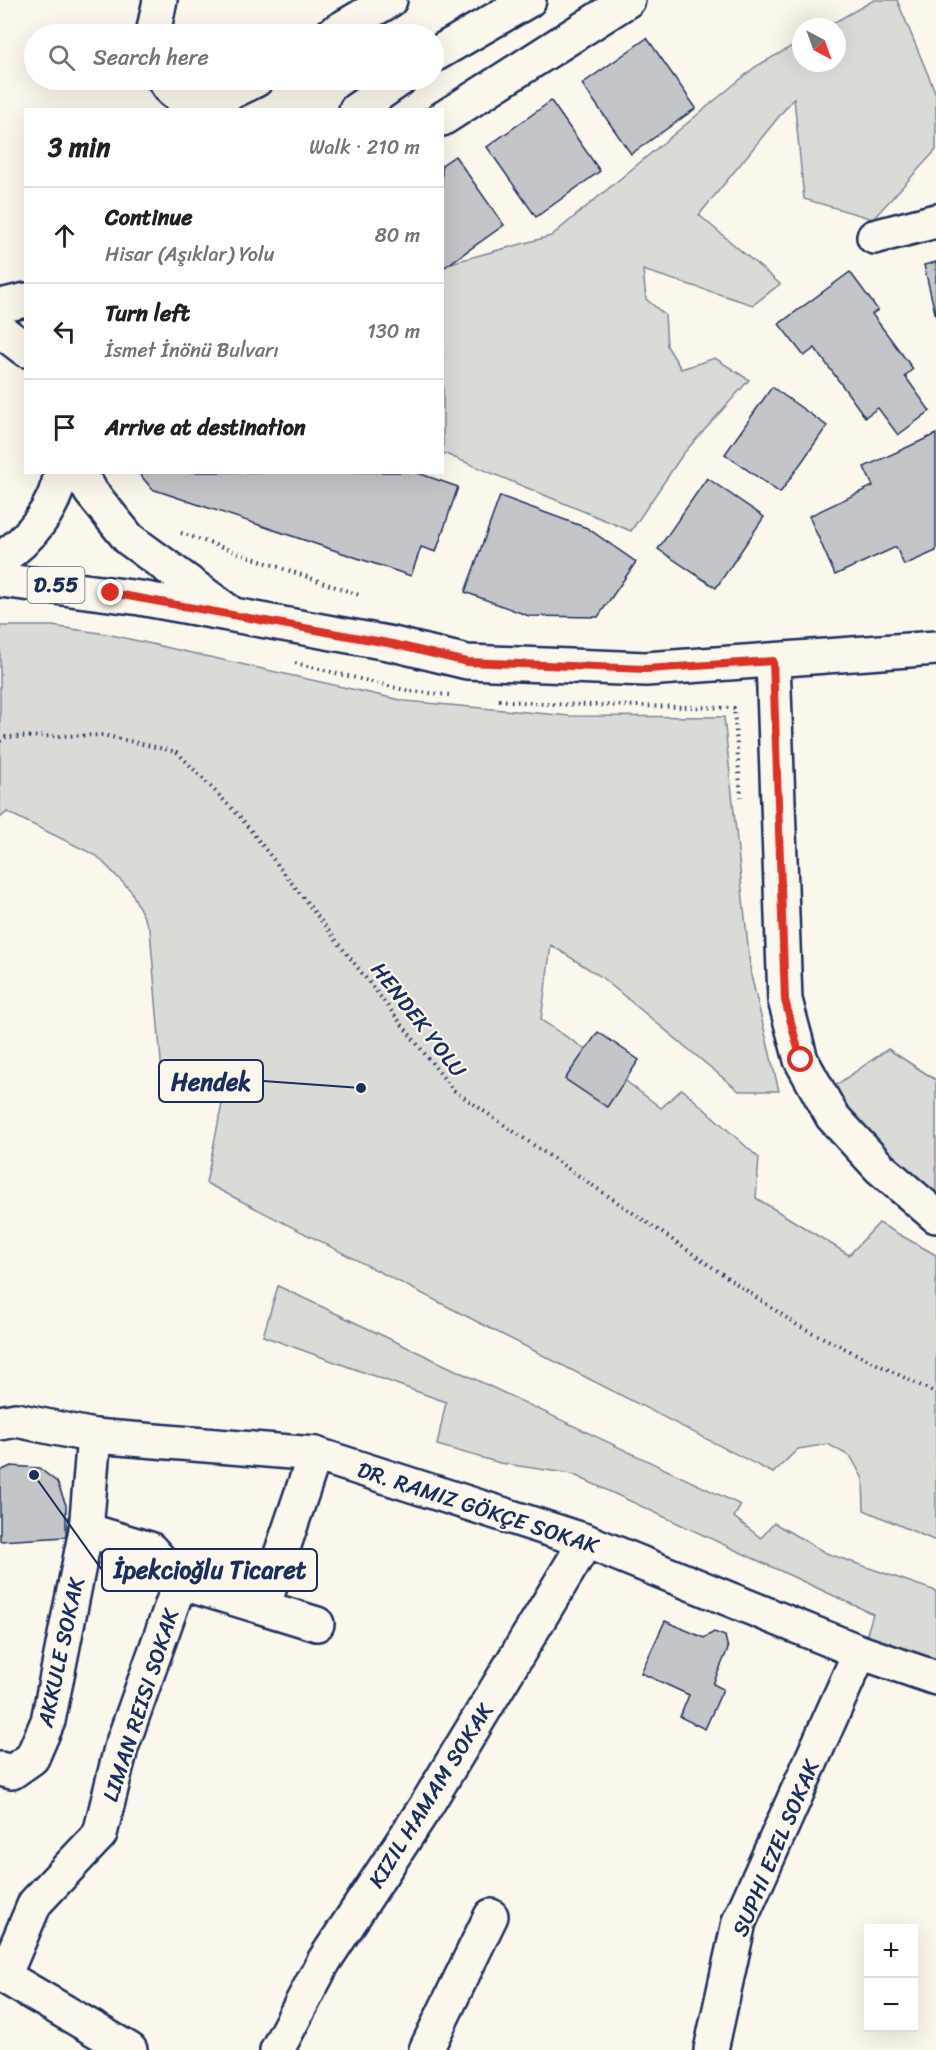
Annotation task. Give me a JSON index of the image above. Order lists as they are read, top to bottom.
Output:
{
  "streets": {
    "street": [
      "D.55",
      "DR. RAMIZ GÖKÇE SOKAK",
      "AKKULE SOKAK",
      "LIMAN REISI SOKAK",
      "SUPHI EZEL SOKAK"
    ],
    "path": ["HENDEK YOLU"]
  },
  "crossings": [
    ["DR. RAMIZ GÖKÇE SOKAK", "AKKULE SOKAK"],
    ["DR. RAMIZ GÖKÇE SOKAK", "SUPHI EZEL SOKAK"]
  ],
  "places": ["Hendek", "İpekcioğlu Ticaret"],
  "north": "bottom right",
  "page": {
    "search": "Search here",
    "heading": ["3 min", "Walk · 210 m"],
    "list": [
      ["Continue", "Hisar (Aşıklar) Yolu", "80 m"],
      ["Turn left", "İsmet İnönü Bulvarı", "130 m"],
      "Arrive at destination"
    ],
    "map_buttons": ["+", "−"]
  }
}
